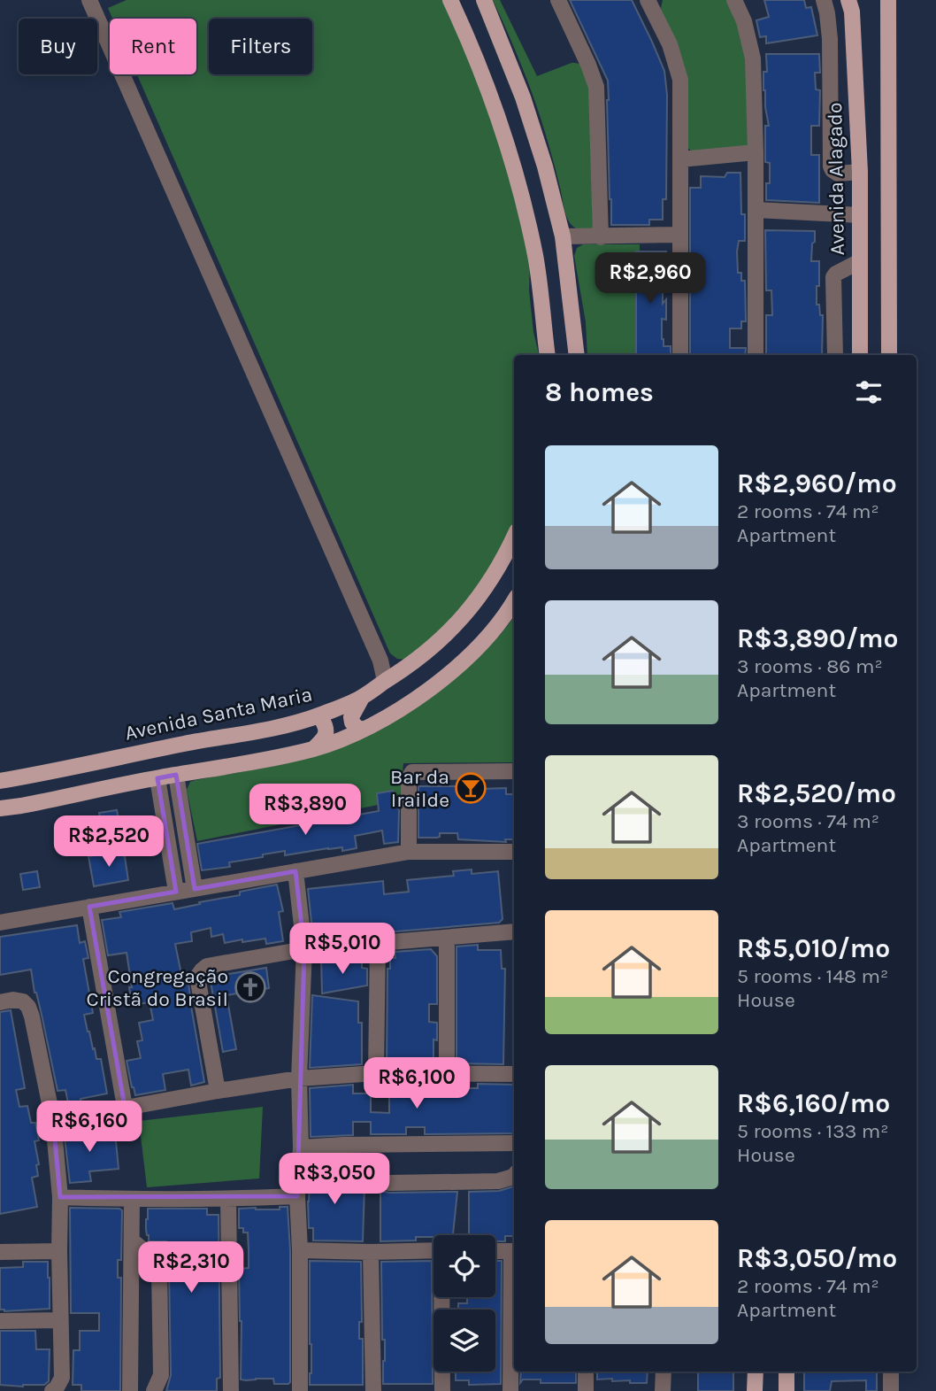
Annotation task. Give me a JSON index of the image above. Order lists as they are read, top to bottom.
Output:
{
  "streets": {
    "main road": ["Avenida Alagado", "Avenida Santa Maria"]
  },
  "places": {
    "bar": ["Bar da Irailde"],
    "church": ["Congregação Cristã do Brasil"]
  },
  "page": {
    "chip": ["Buy", "Rent", "Filters"],
    "price": [
      "R$2,960",
      "R$3,890",
      "R$2,520",
      "R$5,010",
      "R$6,100",
      "R$6,160",
      "R$3,050",
      "R$2,310"
    ],
    "heading": "8 homes",
    "list": [
      {
        "name": "R$2,960/mo",
        "note": "2 rooms · 74 m² · Apartment"
      },
      {
        "name": "R$3,890/mo",
        "note": "3 rooms · 86 m² · Apartment"
      },
      {
        "name": "R$2,520/mo",
        "note": "3 rooms · 74 m² · Apartment"
      },
      {
        "name": "R$5,010/mo",
        "note": "5 rooms · 148 m² · House"
      },
      {
        "name": "R$6,160/mo",
        "note": "5 rooms · 133 m² · House"
      },
      {
        "name": "R$3,050/mo",
        "note": "2 rooms · 74 m² · Apartment"
      }
    ]
  }
}
